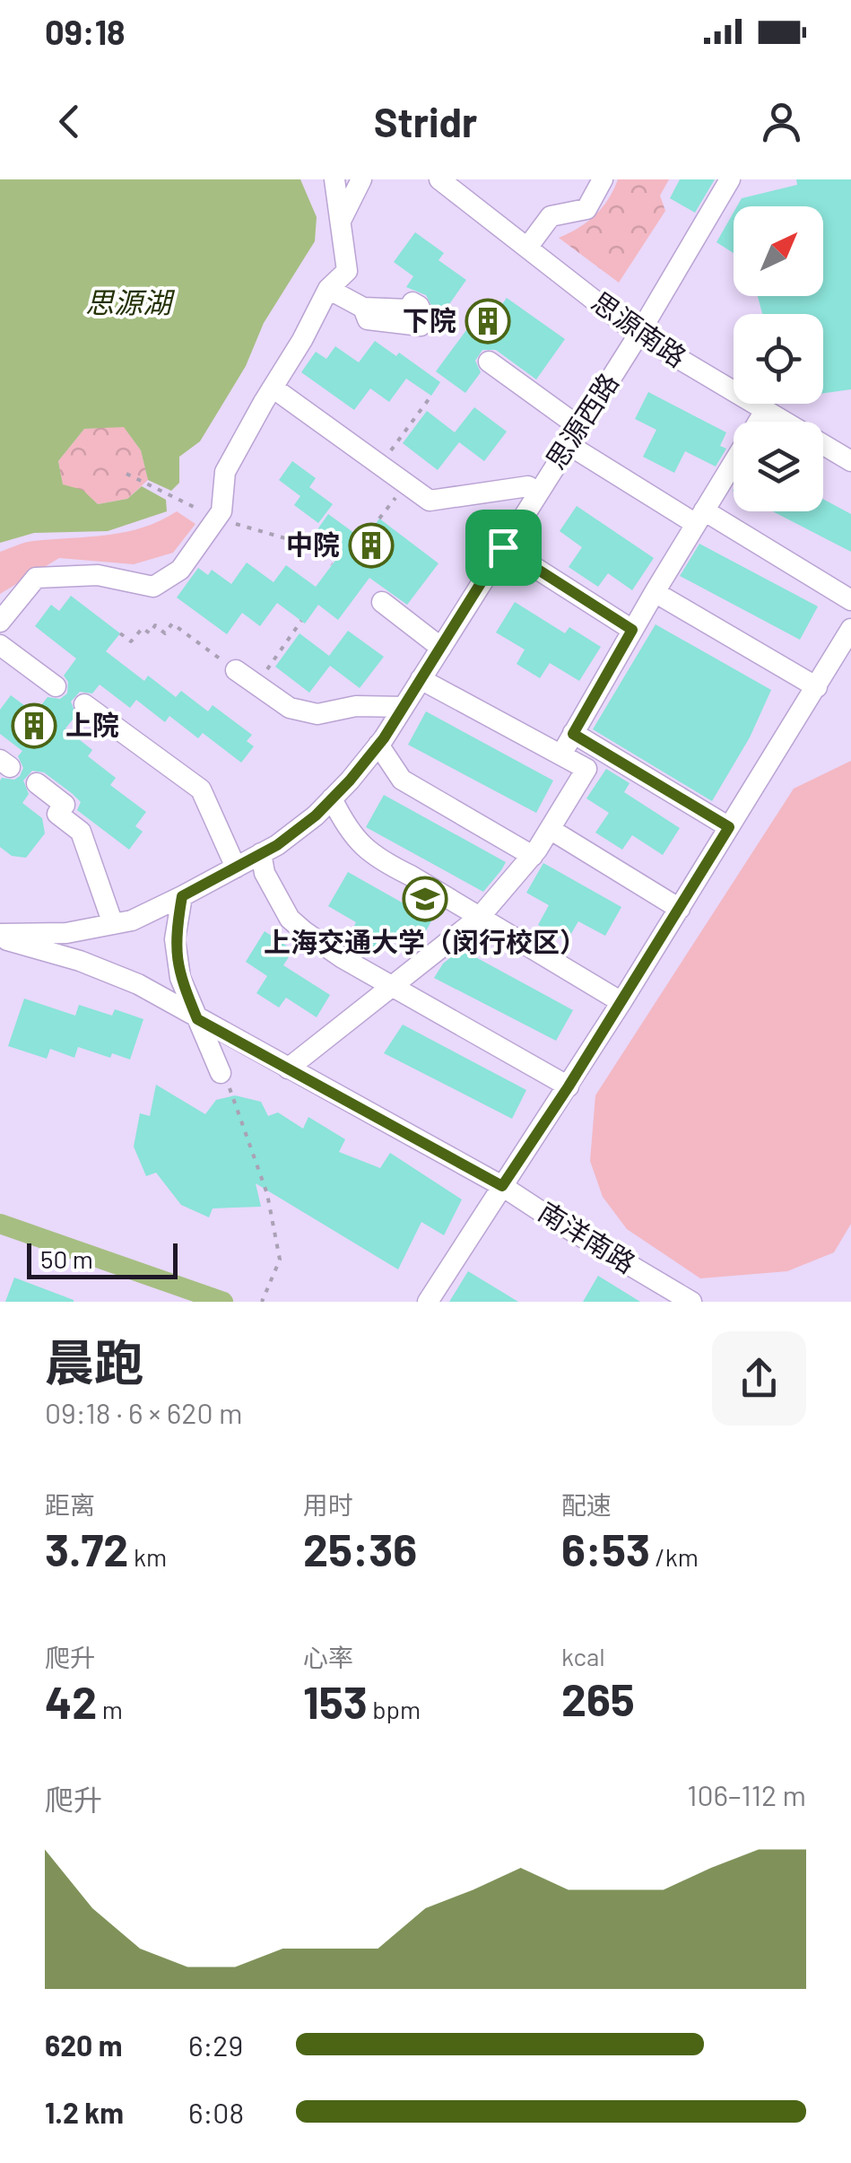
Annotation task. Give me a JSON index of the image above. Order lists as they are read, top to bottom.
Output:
{
  "streets": {
    "lane": ["思源南路", "思源西路", "南洋南路"]
  },
  "crossings": [
    ["思源南路", "思源西路"],
    ["思源西路", "南洋南路"]
  ],
  "water": ["思源湖"],
  "places": {
    "building": ["下院", "中院", "上院"],
    "school or university": ["上海交通大学（闵行校区）"]
  },
  "scale_bar": "50 m",
  "north": "top right",
  "page": {
    "status": "09:18",
    "header": "Stridr",
    "scale": "50 m",
    "heading": ["晨跑", "09:18 · 6 × 620 m"],
    "stats": [
      ["距离", "3.72 km"],
      ["用时", "25:36"],
      ["配速", "6:53 /km"],
      ["爬升", "42 m"],
      ["心率", "153 bpm"],
      ["kcal", "265"]
    ],
    "chart": ["爬升", "106–112 m"],
    "list": [
      {
        "name": "620 m",
        "note": "6:29"
      },
      {
        "name": "1.2 km",
        "note": "6:08"
      }
    ]
  }
}
